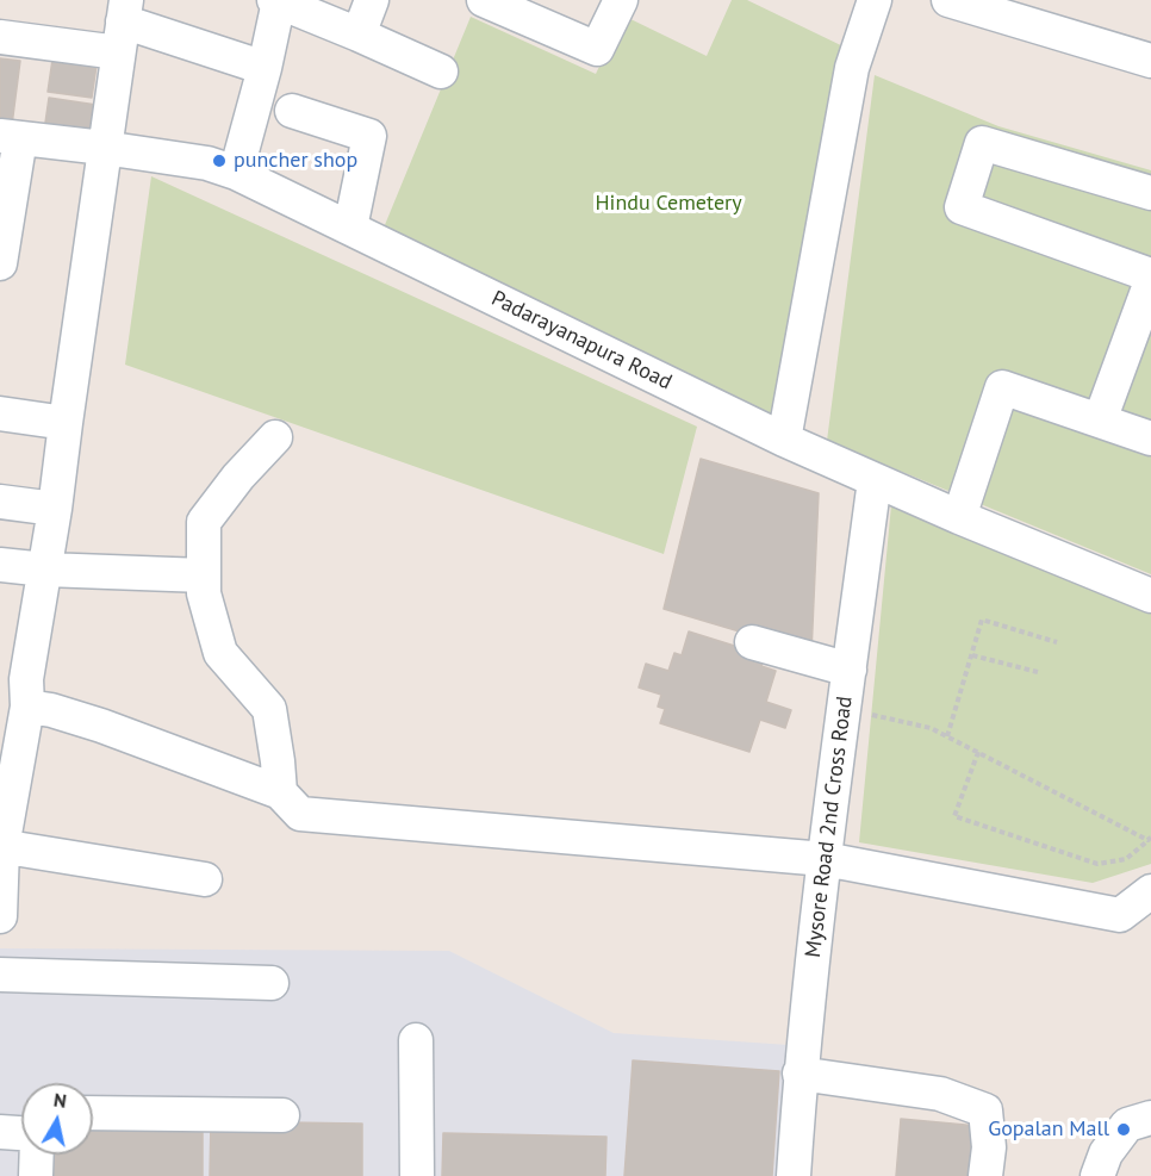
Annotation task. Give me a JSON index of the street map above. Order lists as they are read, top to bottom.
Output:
{
  "streets": {
    "street": ["Padarayanapura Road", "Mysore Road 2nd Cross Road"]
  },
  "crossings": [
    ["Padarayanapura Road", "Mysore Road 2nd Cross Road"]
  ],
  "parks": ["Hindu Cemetery"],
  "places": ["puncher shop", "Gopalan Mall"],
  "north": "top"
}
